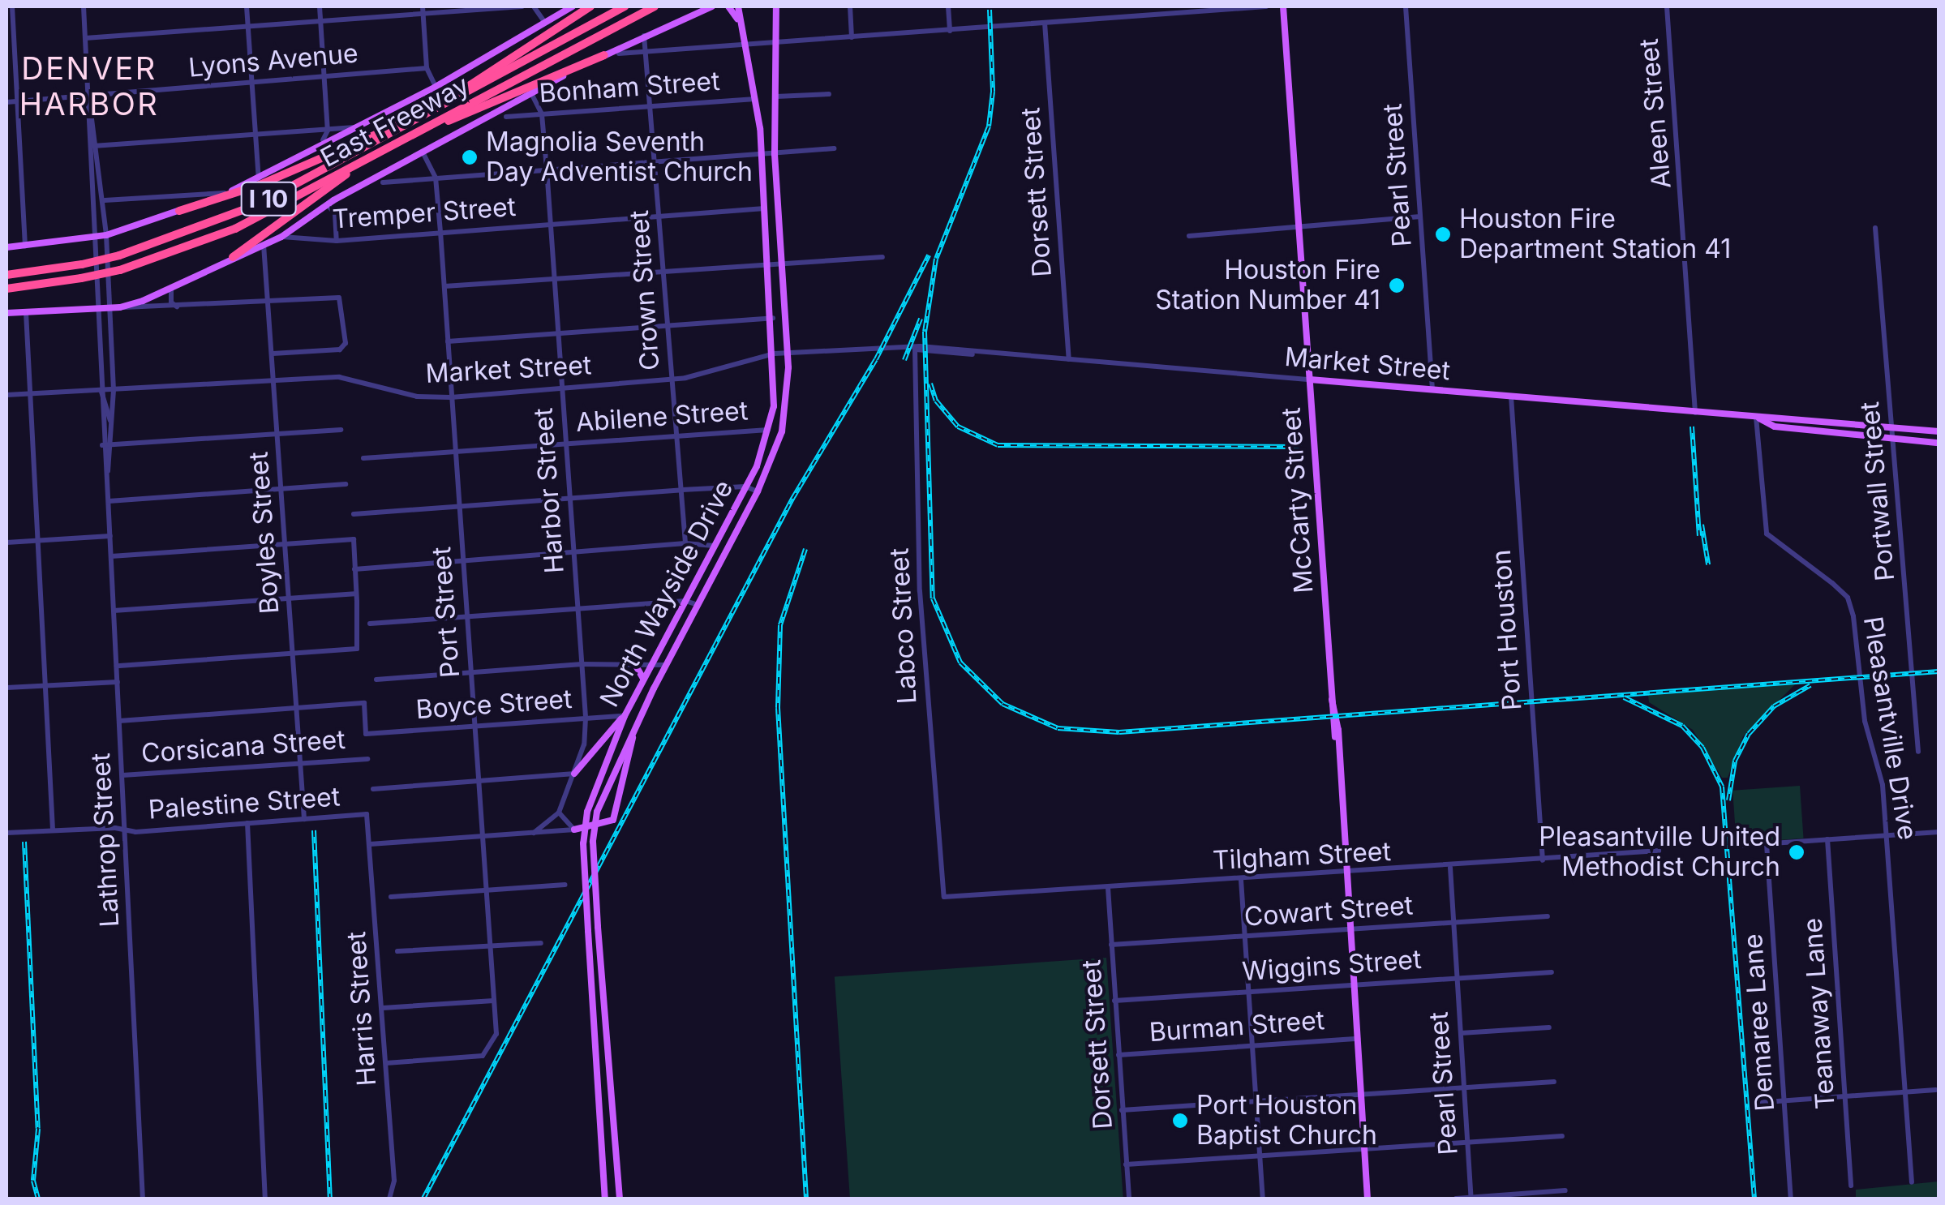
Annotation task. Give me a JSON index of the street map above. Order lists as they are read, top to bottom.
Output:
{
  "streets": {
    "highway": ["East Freeway", "I 10"],
    "main road": ["Market Street", "McCarty Street", "North Wayside Drive"],
    "street": [
      "Lyons Avenue",
      "Bonham Street",
      "Aleen Street",
      "Pearl Street",
      "Dorsett Street",
      "Tremper Street",
      "Crown Street",
      "Abilene Street",
      "Harbor Street",
      "Portwall Street",
      "Boyles Street",
      "Port Street",
      "Labco Street",
      "Port Houston",
      "Boyce Street",
      "Pleasantville Drive",
      "Corsicana Street",
      "Palestine Street",
      "Lathrop Street",
      "Tilgham Street",
      "Cowart Street",
      "Wiggins Street",
      "Harris Street",
      "Teanaway Lane",
      "Demaree Lane",
      "Burman Street"
    ]
  },
  "crossings": [
    ["Lyons Avenue", "Lathrop Street"],
    ["Bonham Street", "Crown Street"],
    ["Bonham Street", "Harbor Street"],
    ["Bonham Street", "North Wayside Drive"],
    ["Aleen Street", "Market Street"],
    ["Pearl Street", "Market Street"],
    ["Pearl Street", "Tilgham Street"],
    ["Pearl Street", "Cowart Street"],
    ["Pearl Street", "Wiggins Street"],
    ["Dorsett Street", "Market Street"],
    ["Dorsett Street", "Tilgham Street"],
    ["Dorsett Street", "Cowart Street"],
    ["Dorsett Street", "Wiggins Street"],
    ["Dorsett Street", "Burman Street"],
    ["Tremper Street", "Crown Street"],
    ["Tremper Street", "Harbor Street"],
    ["Tremper Street", "North Wayside Drive"],
    ["Tremper Street", "Port Street"],
    ["Crown Street", "Market Street"],
    ["Crown Street", "Abilene Street"],
    ["Market Street", "Harbor Street"],
    ["Market Street", "Portwall Street"],
    ["Market Street", "McCarty Street"],
    ["Market Street", "Boyles Street"],
    ["Market Street", "North Wayside Drive"],
    ["Market Street", "Port Street"],
    ["Market Street", "Labco Street"],
    ["Market Street", "Port Houston"],
    ["Market Street", "Pleasantville Drive"],
    ["Market Street", "Lathrop Street"],
    ["Abilene Street", "Harbor Street"],
    ["Abilene Street", "North Wayside Drive"],
    ["Abilene Street", "Port Street"],
    ["Harbor Street", "Boyce Street"],
    ["McCarty Street", "Tilgham Street"],
    ["McCarty Street", "Cowart Street"],
    ["McCarty Street", "Wiggins Street"],
    ["McCarty Street", "Burman Street"],
    ["Boyles Street", "Boyce Street"],
    ["Boyles Street", "Corsicana Street"],
    ["Boyles Street", "Palestine Street"],
    ["North Wayside Drive", "Boyce Street"],
    ["Port Street", "Boyce Street"],
    ["Port Street", "Harris Street"],
    ["Labco Street", "Tilgham Street"],
    ["Port Houston", "Tilgham Street"],
    ["Corsicana Street", "Lathrop Street"],
    ["Palestine Street", "Lathrop Street"],
    ["Palestine Street", "Harris Street"]
  ],
  "districts": ["DENVER HARBOR"],
  "places": [
    "Magnolia Seventh Day Adventist Church",
    "Houston Fire Department Station 41",
    "Houston Fire Station Number 41",
    "Pleasantville United Methodist Church",
    "Port Houston Baptist Church"
  ]
}
